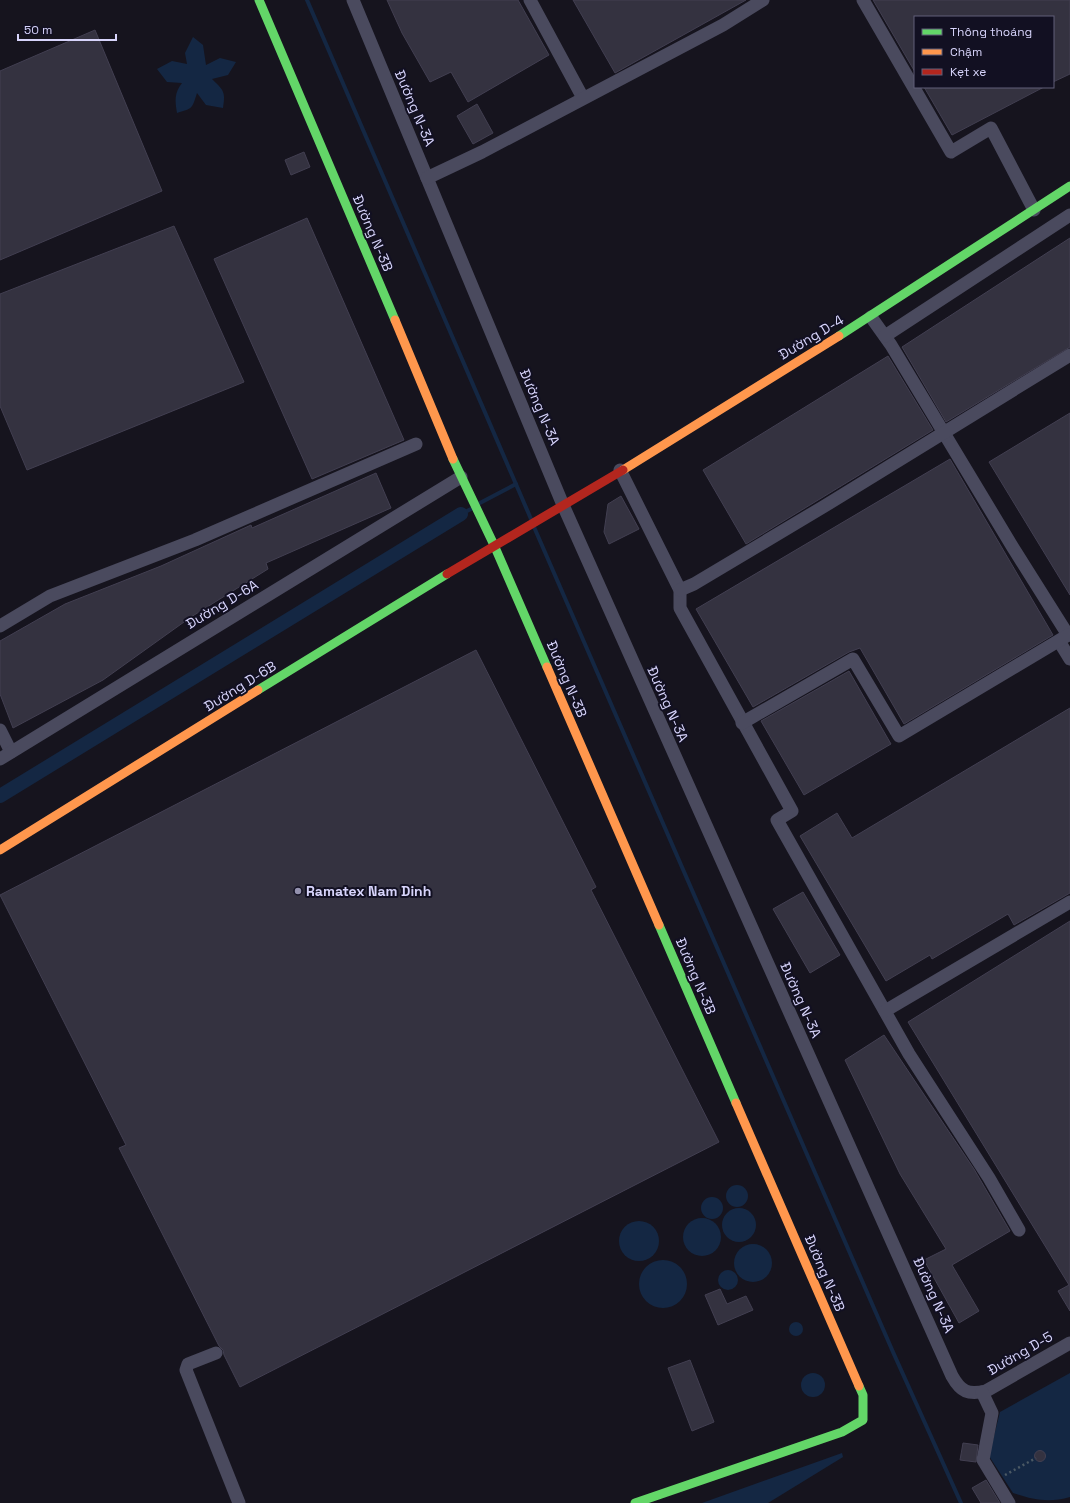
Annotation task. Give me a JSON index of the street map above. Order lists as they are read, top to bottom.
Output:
{
  "streets": {
    "street": [
      "Đường N-3A",
      "Đường N-3B",
      "Đường D-4",
      "Đường D-6A",
      "Đường D-6B",
      "Đường D-5"
    ]
  },
  "crossings": [
    ["Đường N-3A", "Đường D-4"],
    ["Đường N-3A", "Đường D-5"],
    ["Đường N-3B", "Đường D-6A"],
    ["Đường N-3B", "Đường D-6B"],
    ["Đường D-4", "Đường D-6B"]
  ],
  "places": ["Ramatex Nam Dinh"],
  "legend": ["Thông thoáng", "Chậm", "Kẹt xe"],
  "scale_bar": "50 m"
}
